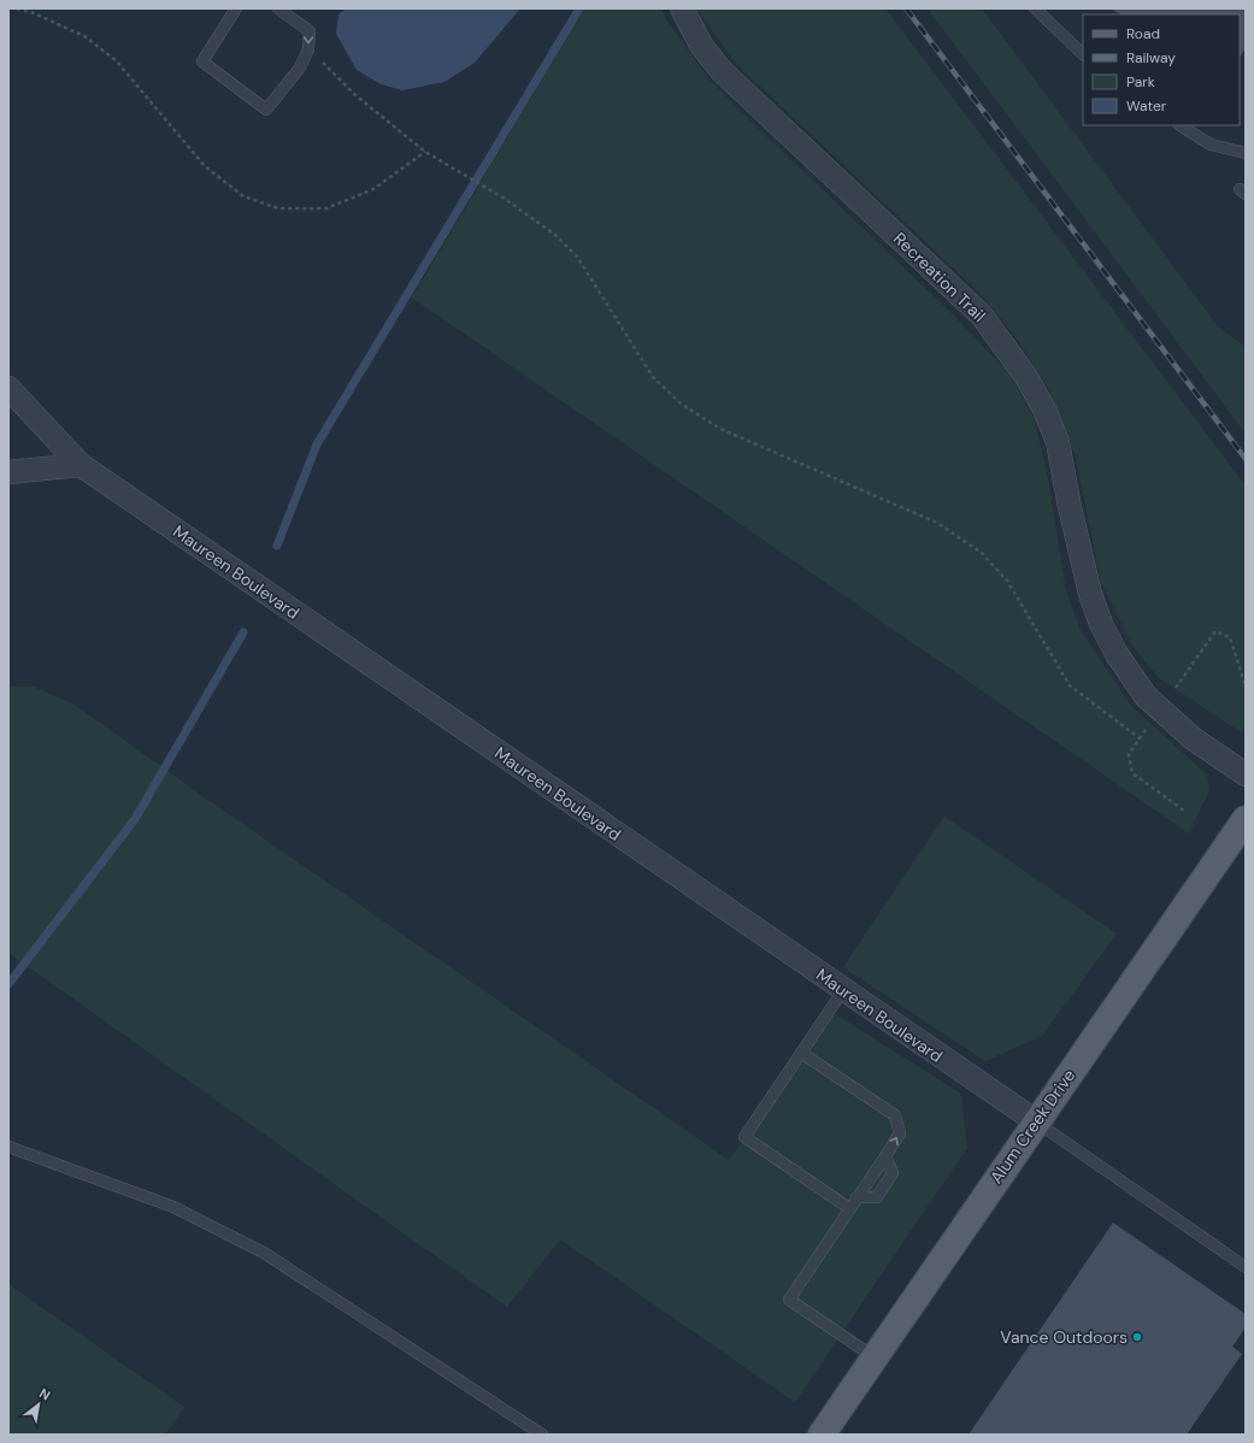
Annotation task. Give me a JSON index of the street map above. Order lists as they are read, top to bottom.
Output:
{
  "streets": {
    "main road": ["Alum Creek Drive"],
    "street": ["Recreation Trail", "Maureen Boulevard"]
  },
  "crossings": [
    ["Maureen Boulevard", "Alum Creek Drive"]
  ],
  "places": ["Vance Outdoors"],
  "legend": [
    "Road",
    "Railway",
    "Park",
    "Water"
  ],
  "north": "top right"
}
